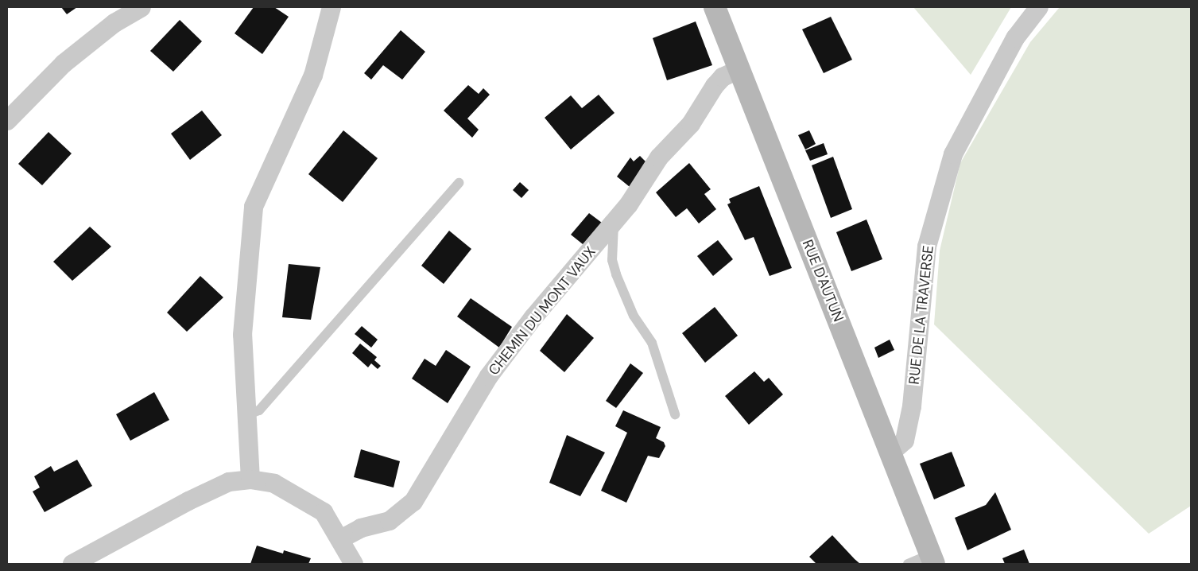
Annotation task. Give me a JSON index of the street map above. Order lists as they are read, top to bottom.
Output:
{
  "streets": {
    "main road": ["RUE D'AUTUN"],
    "street": ["CHEMIN DU MONT VAUX", "RUE DE LA TRAVERSE"]
  },
  "crossings": [
    ["RUE D'AUTUN", "CHEMIN DU MONT VAUX"],
    ["RUE D'AUTUN", "RUE DE LA TRAVERSE"]
  ]
}
